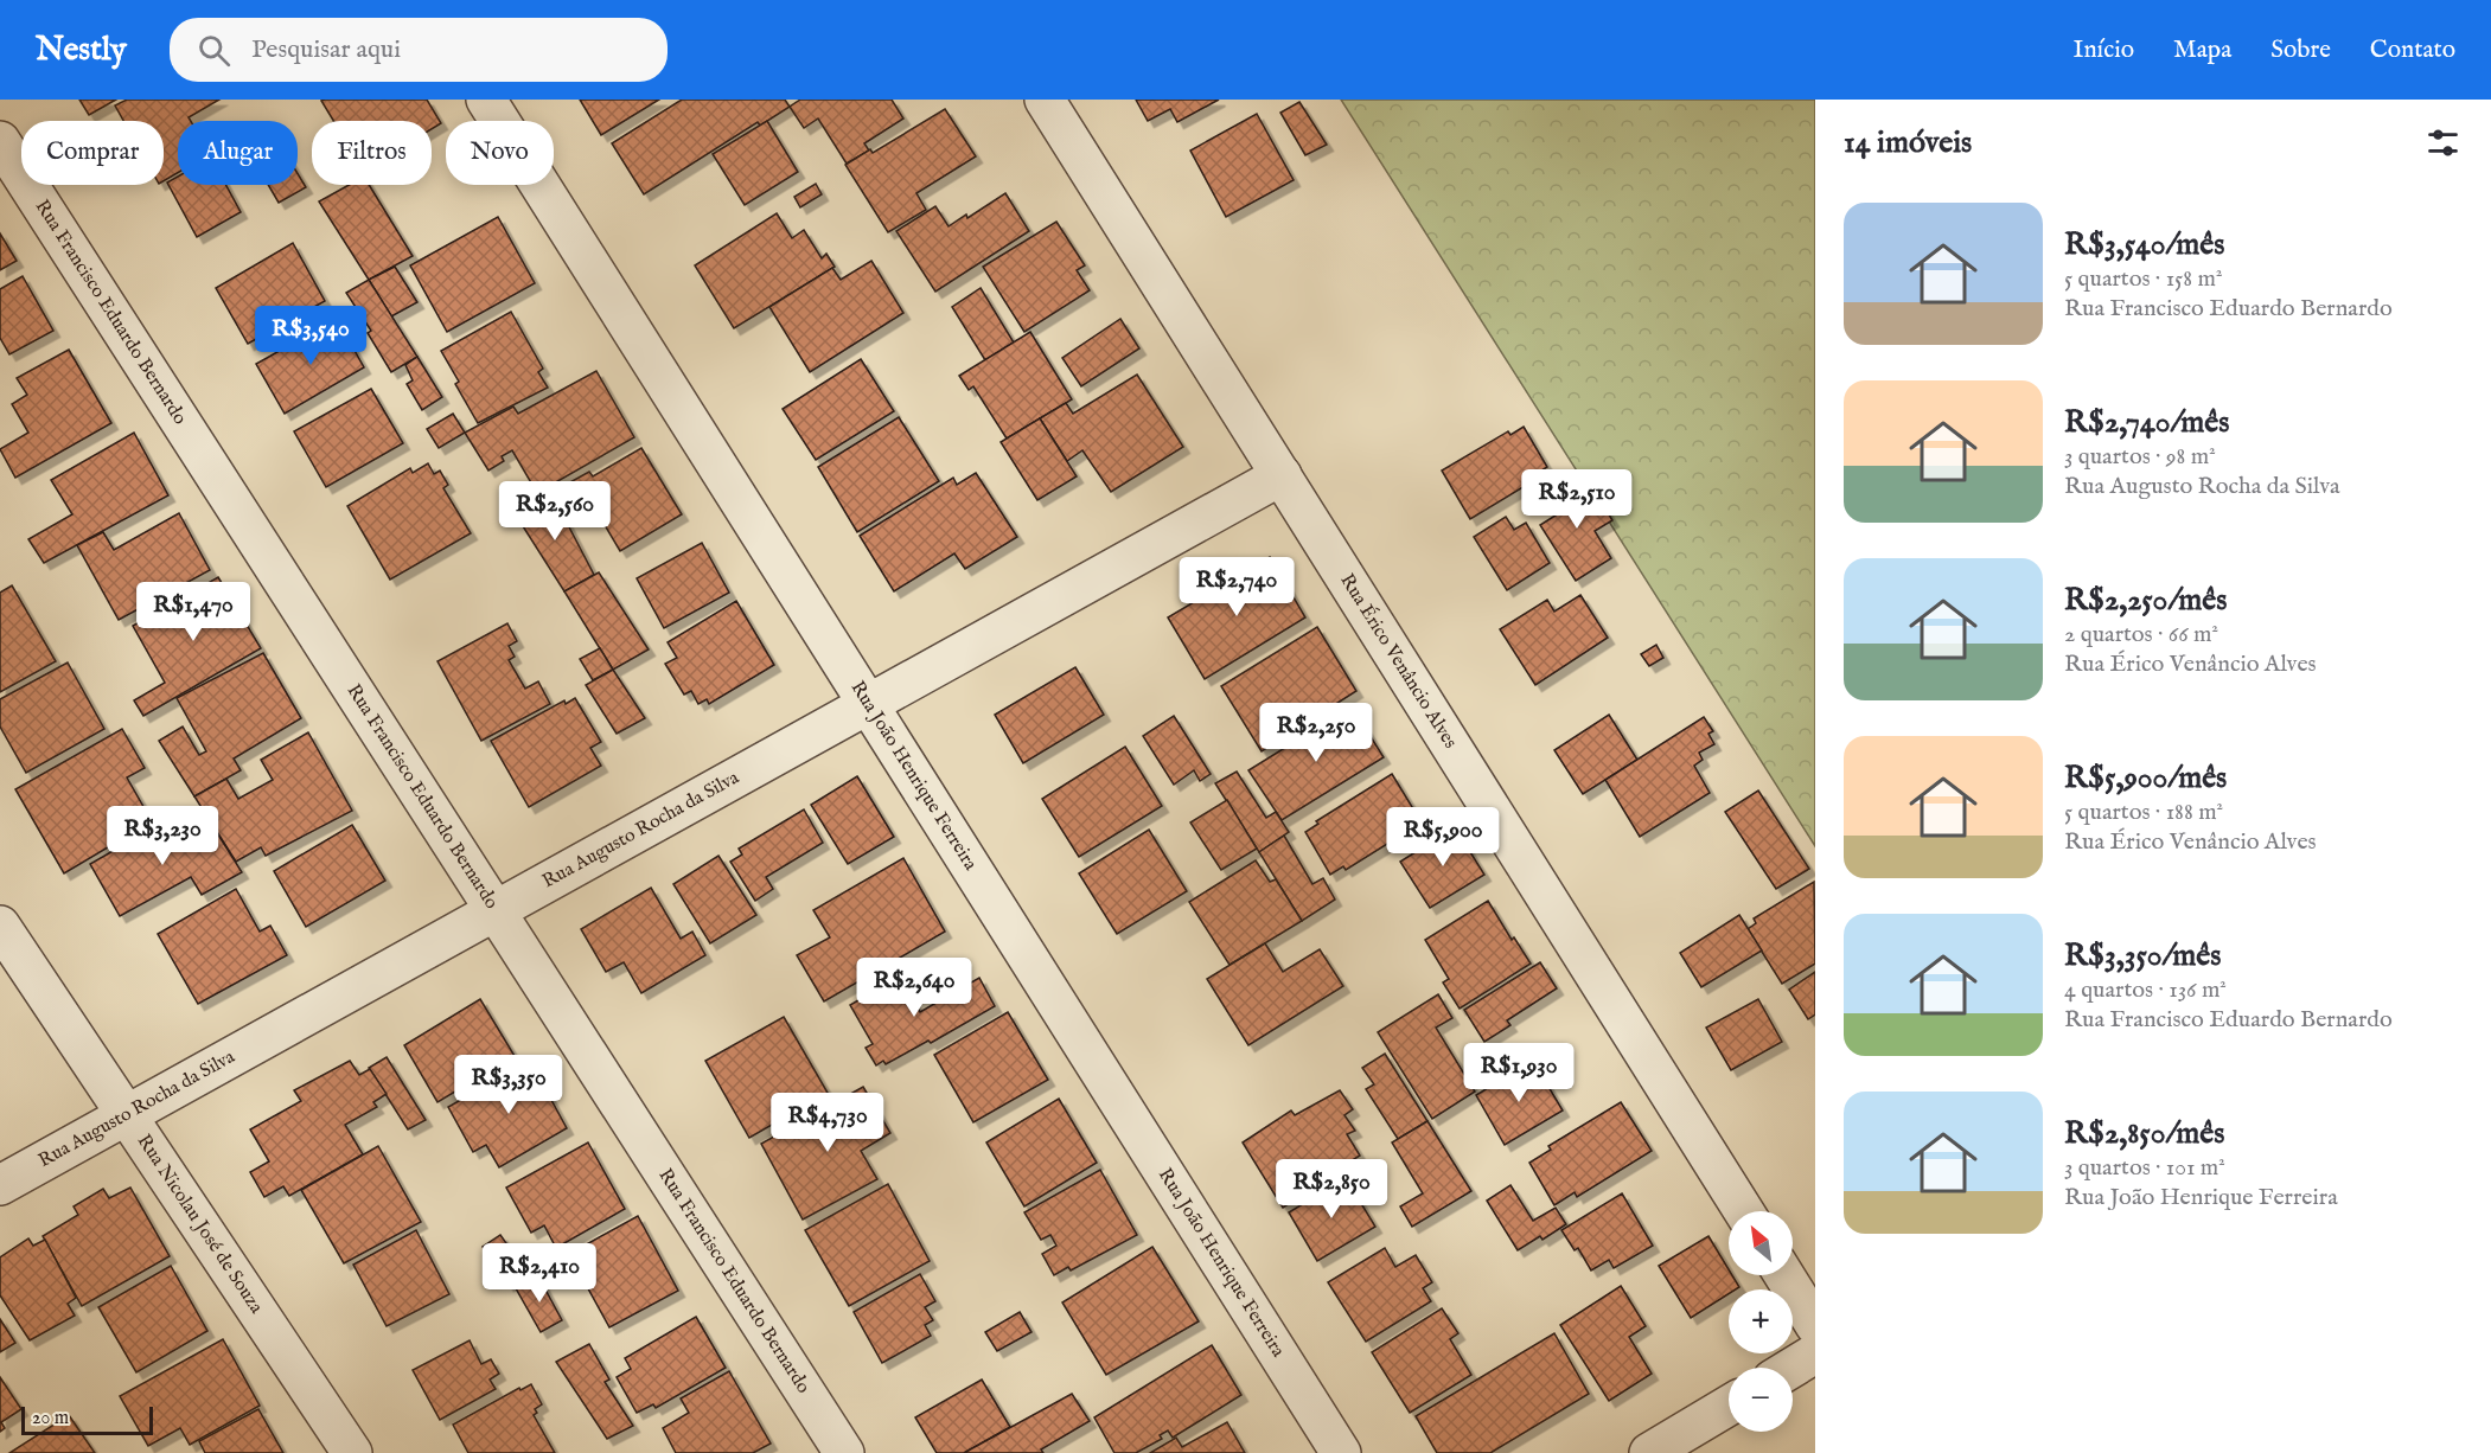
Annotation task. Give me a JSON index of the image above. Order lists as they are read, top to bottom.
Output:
{
  "streets": {
    "street": [
      "Rua Francisco Eduardo Bernardo",
      "Rua Érico Venâncio Alves",
      "Rua João Henrique Ferreira",
      "Rua Augusto Rocha da Silva",
      "Rua Nicolau José de Souza"
    ]
  },
  "crossings": [
    ["Rua Francisco Eduardo Bernardo", "Rua Augusto Rocha da Silva"],
    ["Rua Érico Venâncio Alves", "Rua Augusto Rocha da Silva"],
    ["Rua João Henrique Ferreira", "Rua Augusto Rocha da Silva"],
    ["Rua Augusto Rocha da Silva", "Rua Nicolau José de Souza"]
  ],
  "scale_bar": "20 m",
  "north": "top left",
  "page": {
    "header": "Nestly",
    "search": "Pesquisar aqui",
    "nav": [
      "Início",
      "Mapa",
      "Sobre",
      "Contato"
    ],
    "heading": "14 imóveis",
    "chip": [
      "Comprar",
      "Alugar",
      "Filtros",
      "Novo"
    ],
    "list": [
      {
        "name": "R$3,540/mês",
        "note": "5 quartos · 158 m² · Rua Francisco Eduardo Bernardo"
      },
      {
        "name": "R$2,740/mês",
        "note": "3 quartos · 98 m² · Rua Augusto Rocha da Silva"
      },
      {
        "name": "R$2,250/mês",
        "note": "2 quartos · 66 m² · Rua Érico Venâncio Alves"
      },
      {
        "name": "R$5,900/mês",
        "note": "5 quartos · 188 m² · Rua Érico Venâncio Alves"
      },
      {
        "name": "R$3,350/mês",
        "note": "4 quartos · 136 m² · Rua Francisco Eduardo Bernardo"
      },
      {
        "name": "R$2,850/mês",
        "note": "3 quartos · 101 m² · Rua João Henrique Ferreira"
      }
    ],
    "price": [
      "R$3,540",
      "R$2,510",
      "R$2,560",
      "R$2,740",
      "R$1,470",
      "R$2,250",
      "R$3,230",
      "R$5,900",
      "R$2,640",
      "R$1,930",
      "R$3,350",
      "R$4,730",
      "R$2,850",
      "R$2,410"
    ],
    "map_buttons": ["+", "−"],
    "scale": "20 m"
  }
}
